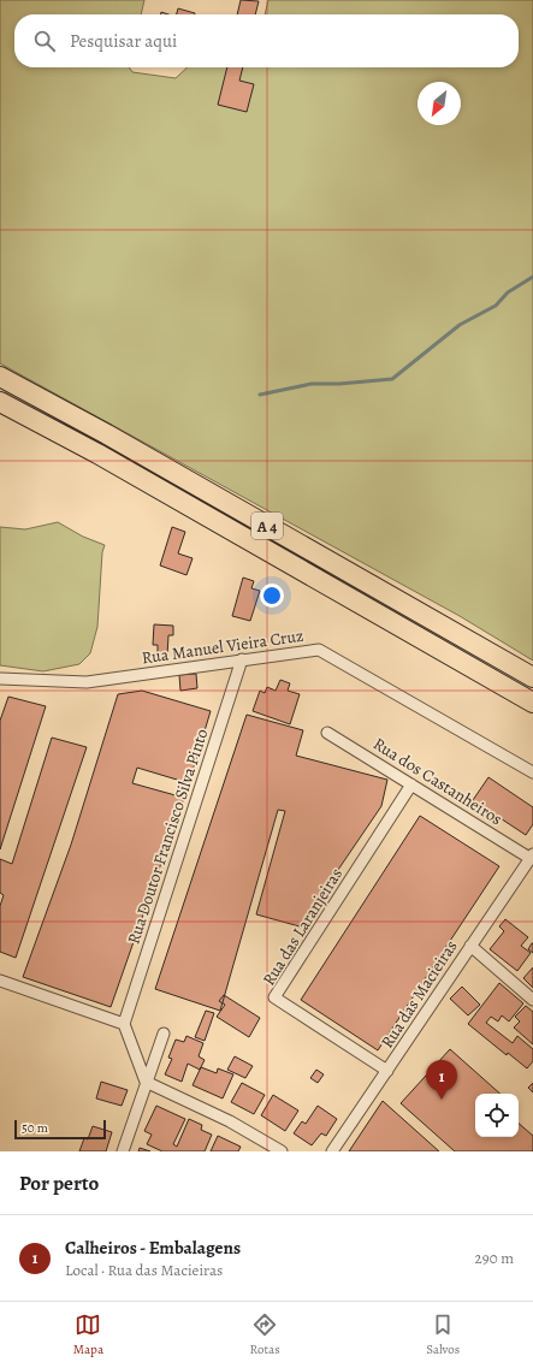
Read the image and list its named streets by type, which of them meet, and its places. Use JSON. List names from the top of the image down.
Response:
{
  "streets": {
    "highway": ["A 4"],
    "street": [
      "Rua Manuel Vieira Cruz",
      "Rua dos Castanheiros",
      "Rua Doutor Francisco Silva Pinto",
      "Rua das Laranjeiras",
      "Rua das Macieiras"
    ]
  },
  "crossings": [
    ["Rua Manuel Vieira Cruz", "Rua Doutor Francisco Silva Pinto"],
    ["Rua dos Castanheiros", "Rua das Laranjeiras"],
    ["Rua dos Castanheiros", "Rua das Macieiras"],
    ["Rua das Laranjeiras", "Rua das Macieiras"]
  ],
  "scale_bar": "50 m",
  "north": "bottom left",
  "page": {
    "search": "Pesquisar aqui",
    "pins": "1",
    "scale": "50 m",
    "heading": "Por perto",
    "list": [
      {
        "mark": "1",
        "name": "Calheiros - Embalagens",
        "note": "Local · Rua das Macieiras",
        "value": "290 m"
      }
    ],
    "nav": ["Mapa", "Rotas", "Salvos"]
  }
}
